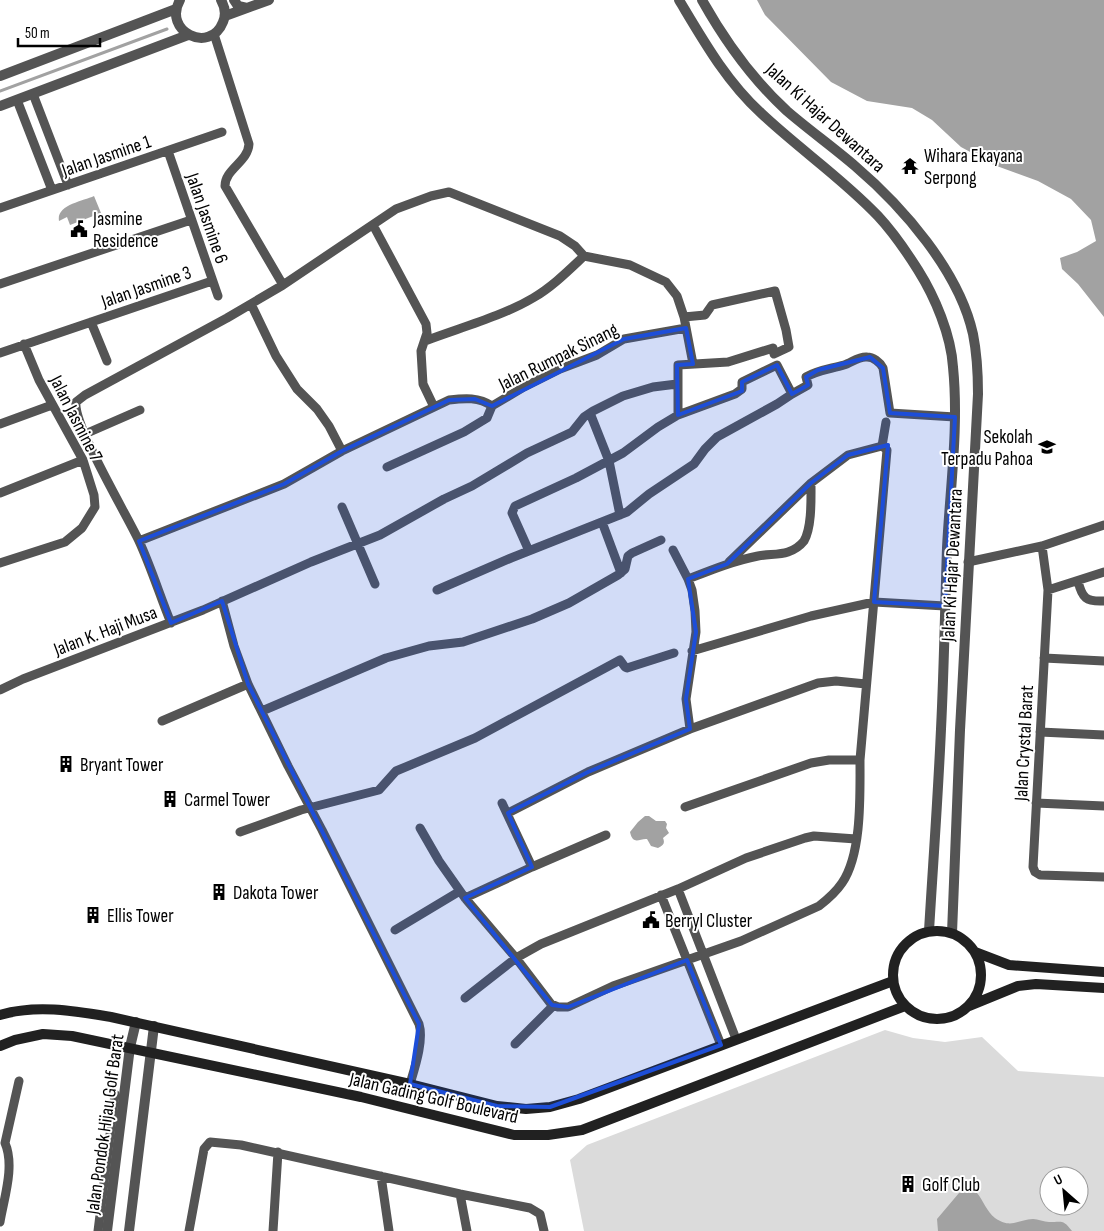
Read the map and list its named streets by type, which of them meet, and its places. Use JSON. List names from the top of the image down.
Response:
{
  "streets": {
    "main road": ["Jalan Gading Golf Boulevard"],
    "street": [
      "Jalan Ki Hajar Dewantara",
      "Jalan Jasmine 1",
      "Jalan Jasmine 6",
      "Jalan Jasmine 3",
      "Jalan Rumpak Sinang",
      "Jalan Jasmine 7",
      "Jalan K. Haji Musa",
      "Jalan Crystal Barat",
      "Jalan Pondok Hijau Golf Barat"
    ]
  },
  "crossings": [
    ["Jalan Ki Hajar Dewantara", "Jalan Gading Golf Boulevard"],
    ["Jalan Jasmine 1", "Jalan Jasmine 6"],
    ["Jalan Jasmine 6", "Jalan Jasmine 3"],
    ["Jalan Jasmine 3", "Jalan Jasmine 7"],
    ["Jalan Gading Golf Boulevard", "Jalan Pondok Hijau Golf Barat"]
  ],
  "places": {
    "temple": ["Wihara Ekayana Serpong"],
    "public building": ["Jasmine Residence", "Berryl Cluster"],
    "school or university": ["Sekolah Terpadu Pahoa"],
    "building": [
      "Bryant Tower",
      "Carmel Tower",
      "Dakota Tower",
      "Ellis Tower",
      "Golf Club"
    ]
  },
  "scale_bar": "50 m",
  "north": "top left"
}
